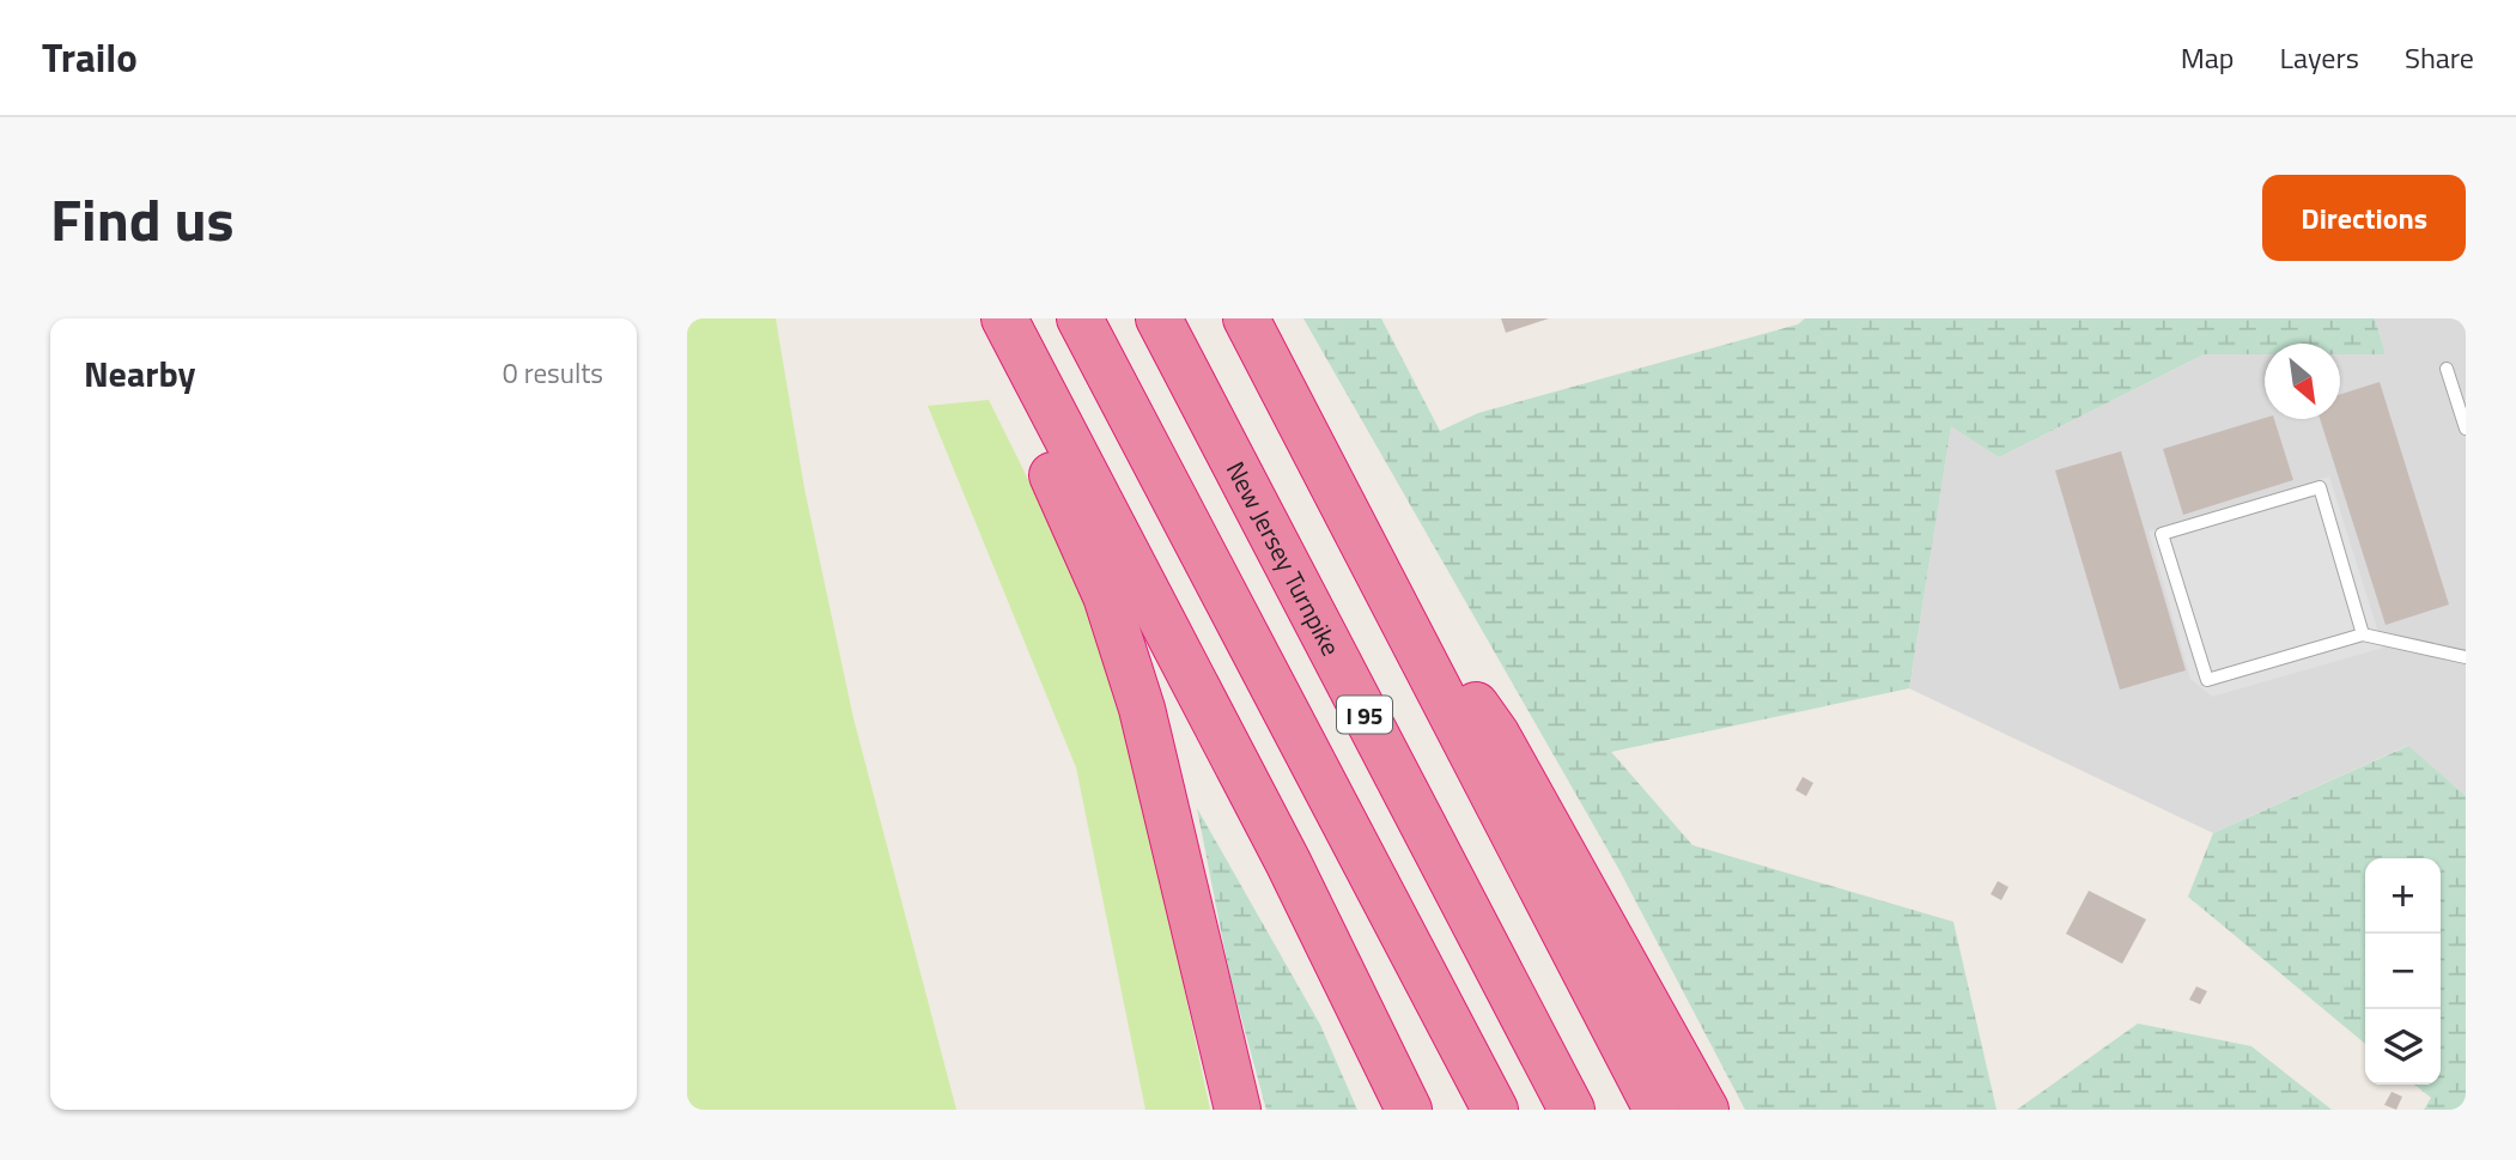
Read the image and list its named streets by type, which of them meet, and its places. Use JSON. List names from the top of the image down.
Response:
{
  "streets": {
    "highway": ["New Jersey Turnpike", "I 95"]
  },
  "north": "bottom right",
  "page": {
    "header": "Trailo",
    "nav": ["Map", "Layers", "Share"],
    "title": "Find us",
    "buttons": "Directions",
    "heading": ["Nearby", "0 results"],
    "map_buttons": ["+", "−"]
  }
}
